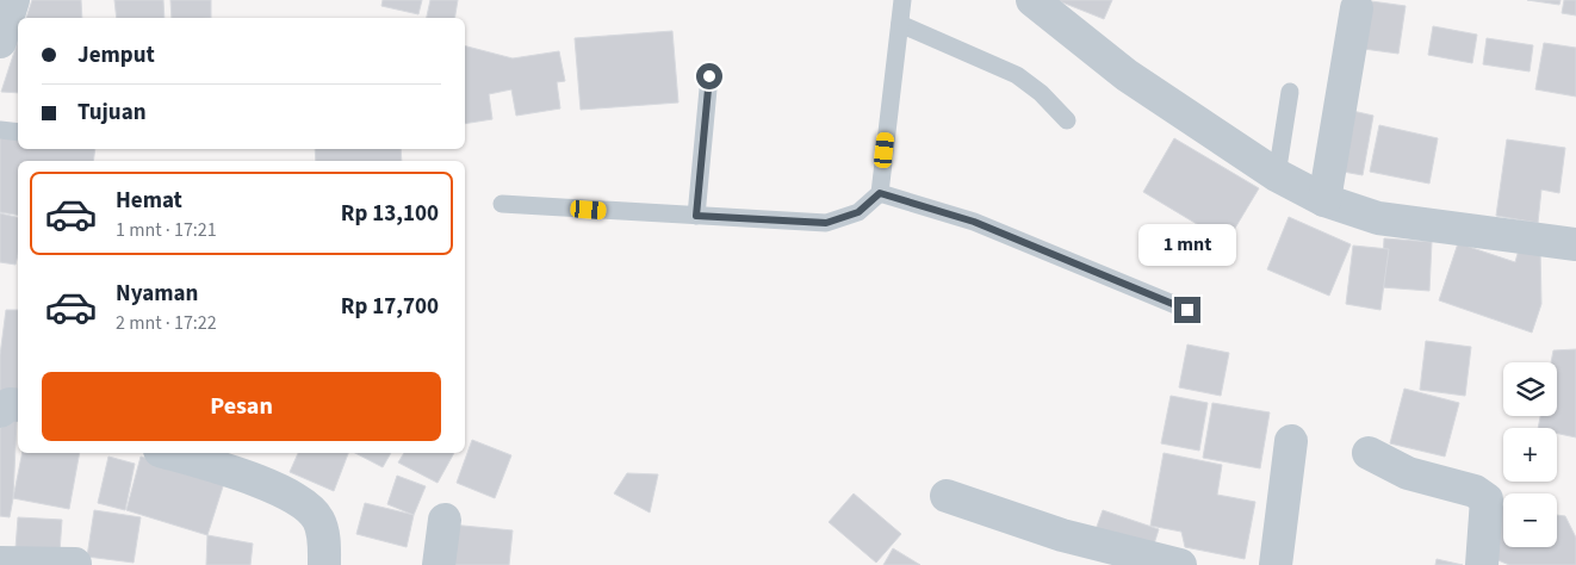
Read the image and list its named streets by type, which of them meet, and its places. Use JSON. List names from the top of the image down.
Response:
{
  "page": {
    "banner": ["Jemput", "Tujuan"],
    "list": [
      {
        "name": "Hemat",
        "note": "1 mnt · 17:21",
        "value": "Rp 13,100"
      },
      {
        "name": "Nyaman",
        "note": "2 mnt · 17:22",
        "value": "Rp 17,700"
      }
    ],
    "bubble": "1 mnt",
    "buttons": "Pesan",
    "map_buttons": ["+", "−"]
  }
}
